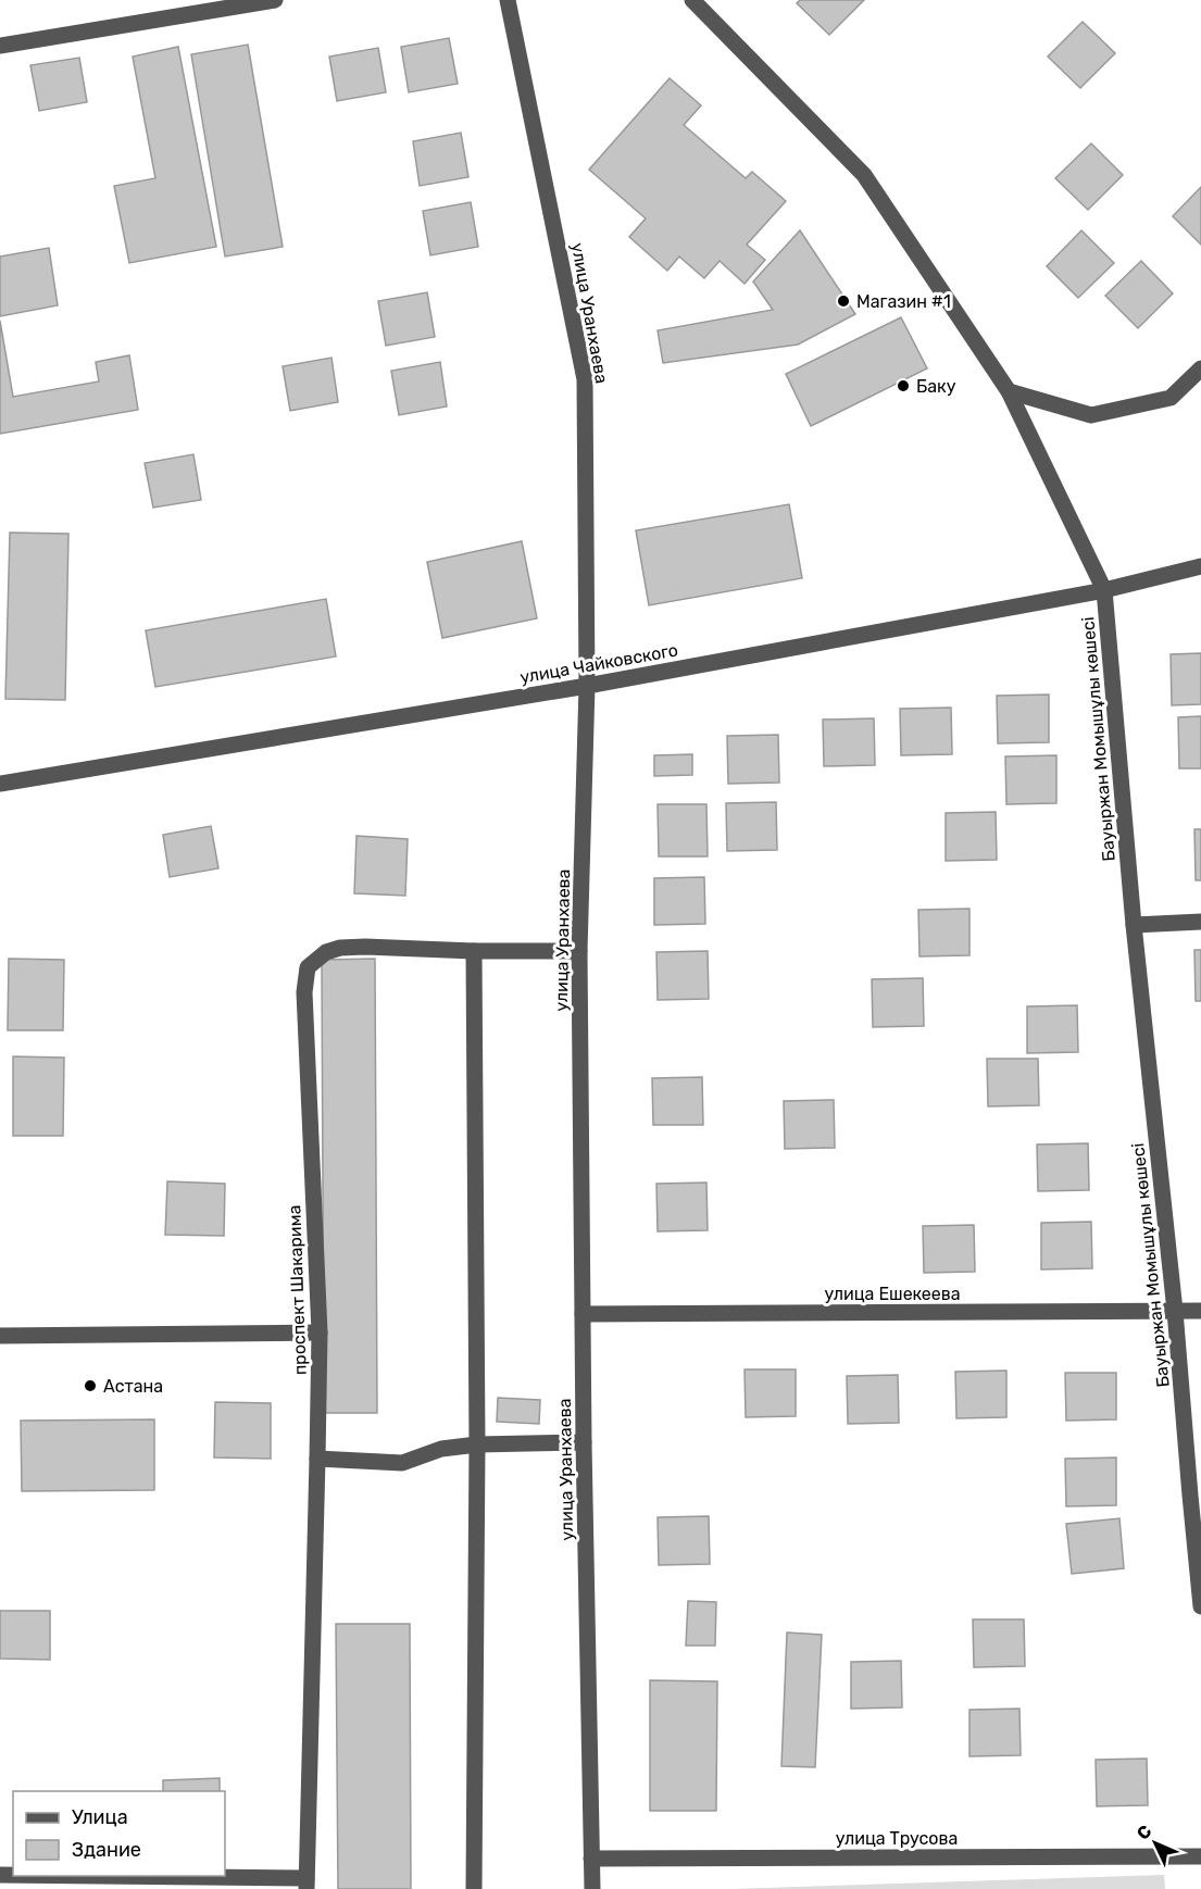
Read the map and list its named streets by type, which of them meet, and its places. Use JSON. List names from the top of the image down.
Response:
{
  "streets": {
    "street": [
      "улица Уранхаева",
      "улица Чайковского",
      "Бауыржан Момышұлы көшесі",
      "проспект Шакарима",
      "улица Ешекеева",
      "улица Трусова"
    ]
  },
  "crossings": [
    ["улица Уранхаева", "улица Чайковского"],
    ["улица Уранхаева", "проспект Шакарима"],
    ["улица Уранхаева", "улица Ешекеева"],
    ["улица Уранхаева", "улица Трусова"],
    ["улица Чайковского", "Бауыржан Момышұлы көшесі"],
    ["Бауыржан Момышұлы көшесі", "улица Ешекеева"]
  ],
  "places": ["Магазин #1", "Баку", "Астана"],
  "legend": ["Улица", "Здание"],
  "north": "top left"
}
